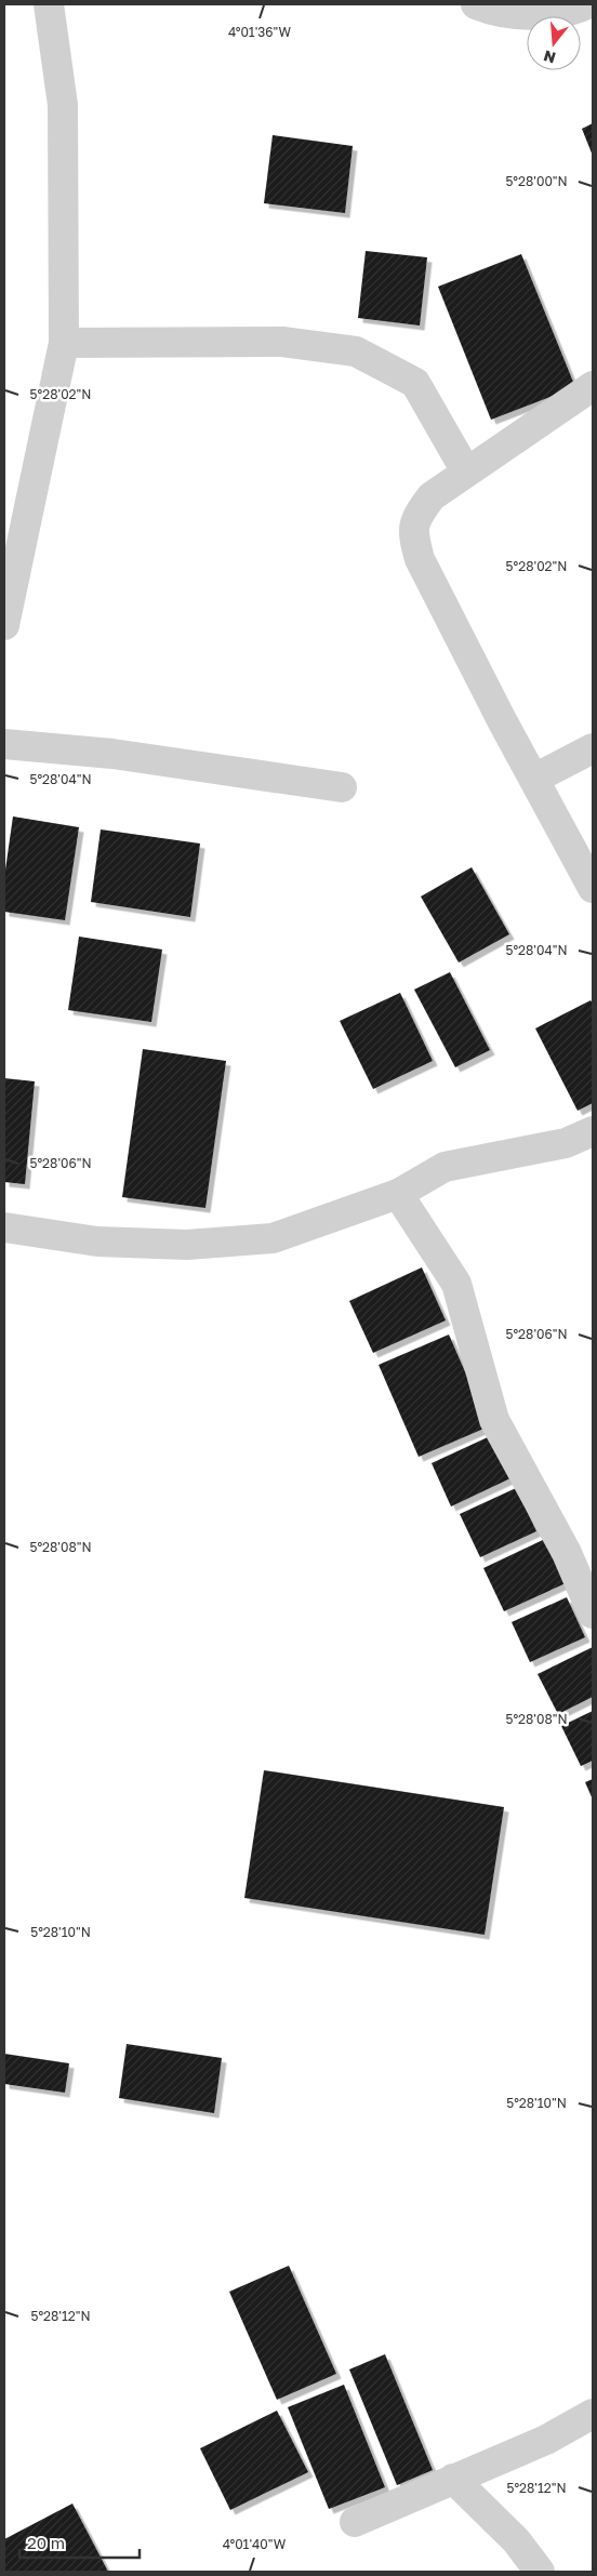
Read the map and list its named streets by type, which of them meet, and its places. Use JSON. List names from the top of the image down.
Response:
{
  "scale_bar": "20 m",
  "north": "bottom",
  "coordinates": [
    "4°01'36\"W",
    "5°28'00\"N",
    "5°28'02\"N",
    "5°28'04\"N",
    "5°28'06\"N",
    "5°28'08\"N",
    "5°28'10\"N",
    "5°28'12\"N",
    "4°01'40\"W"
  ]
}
